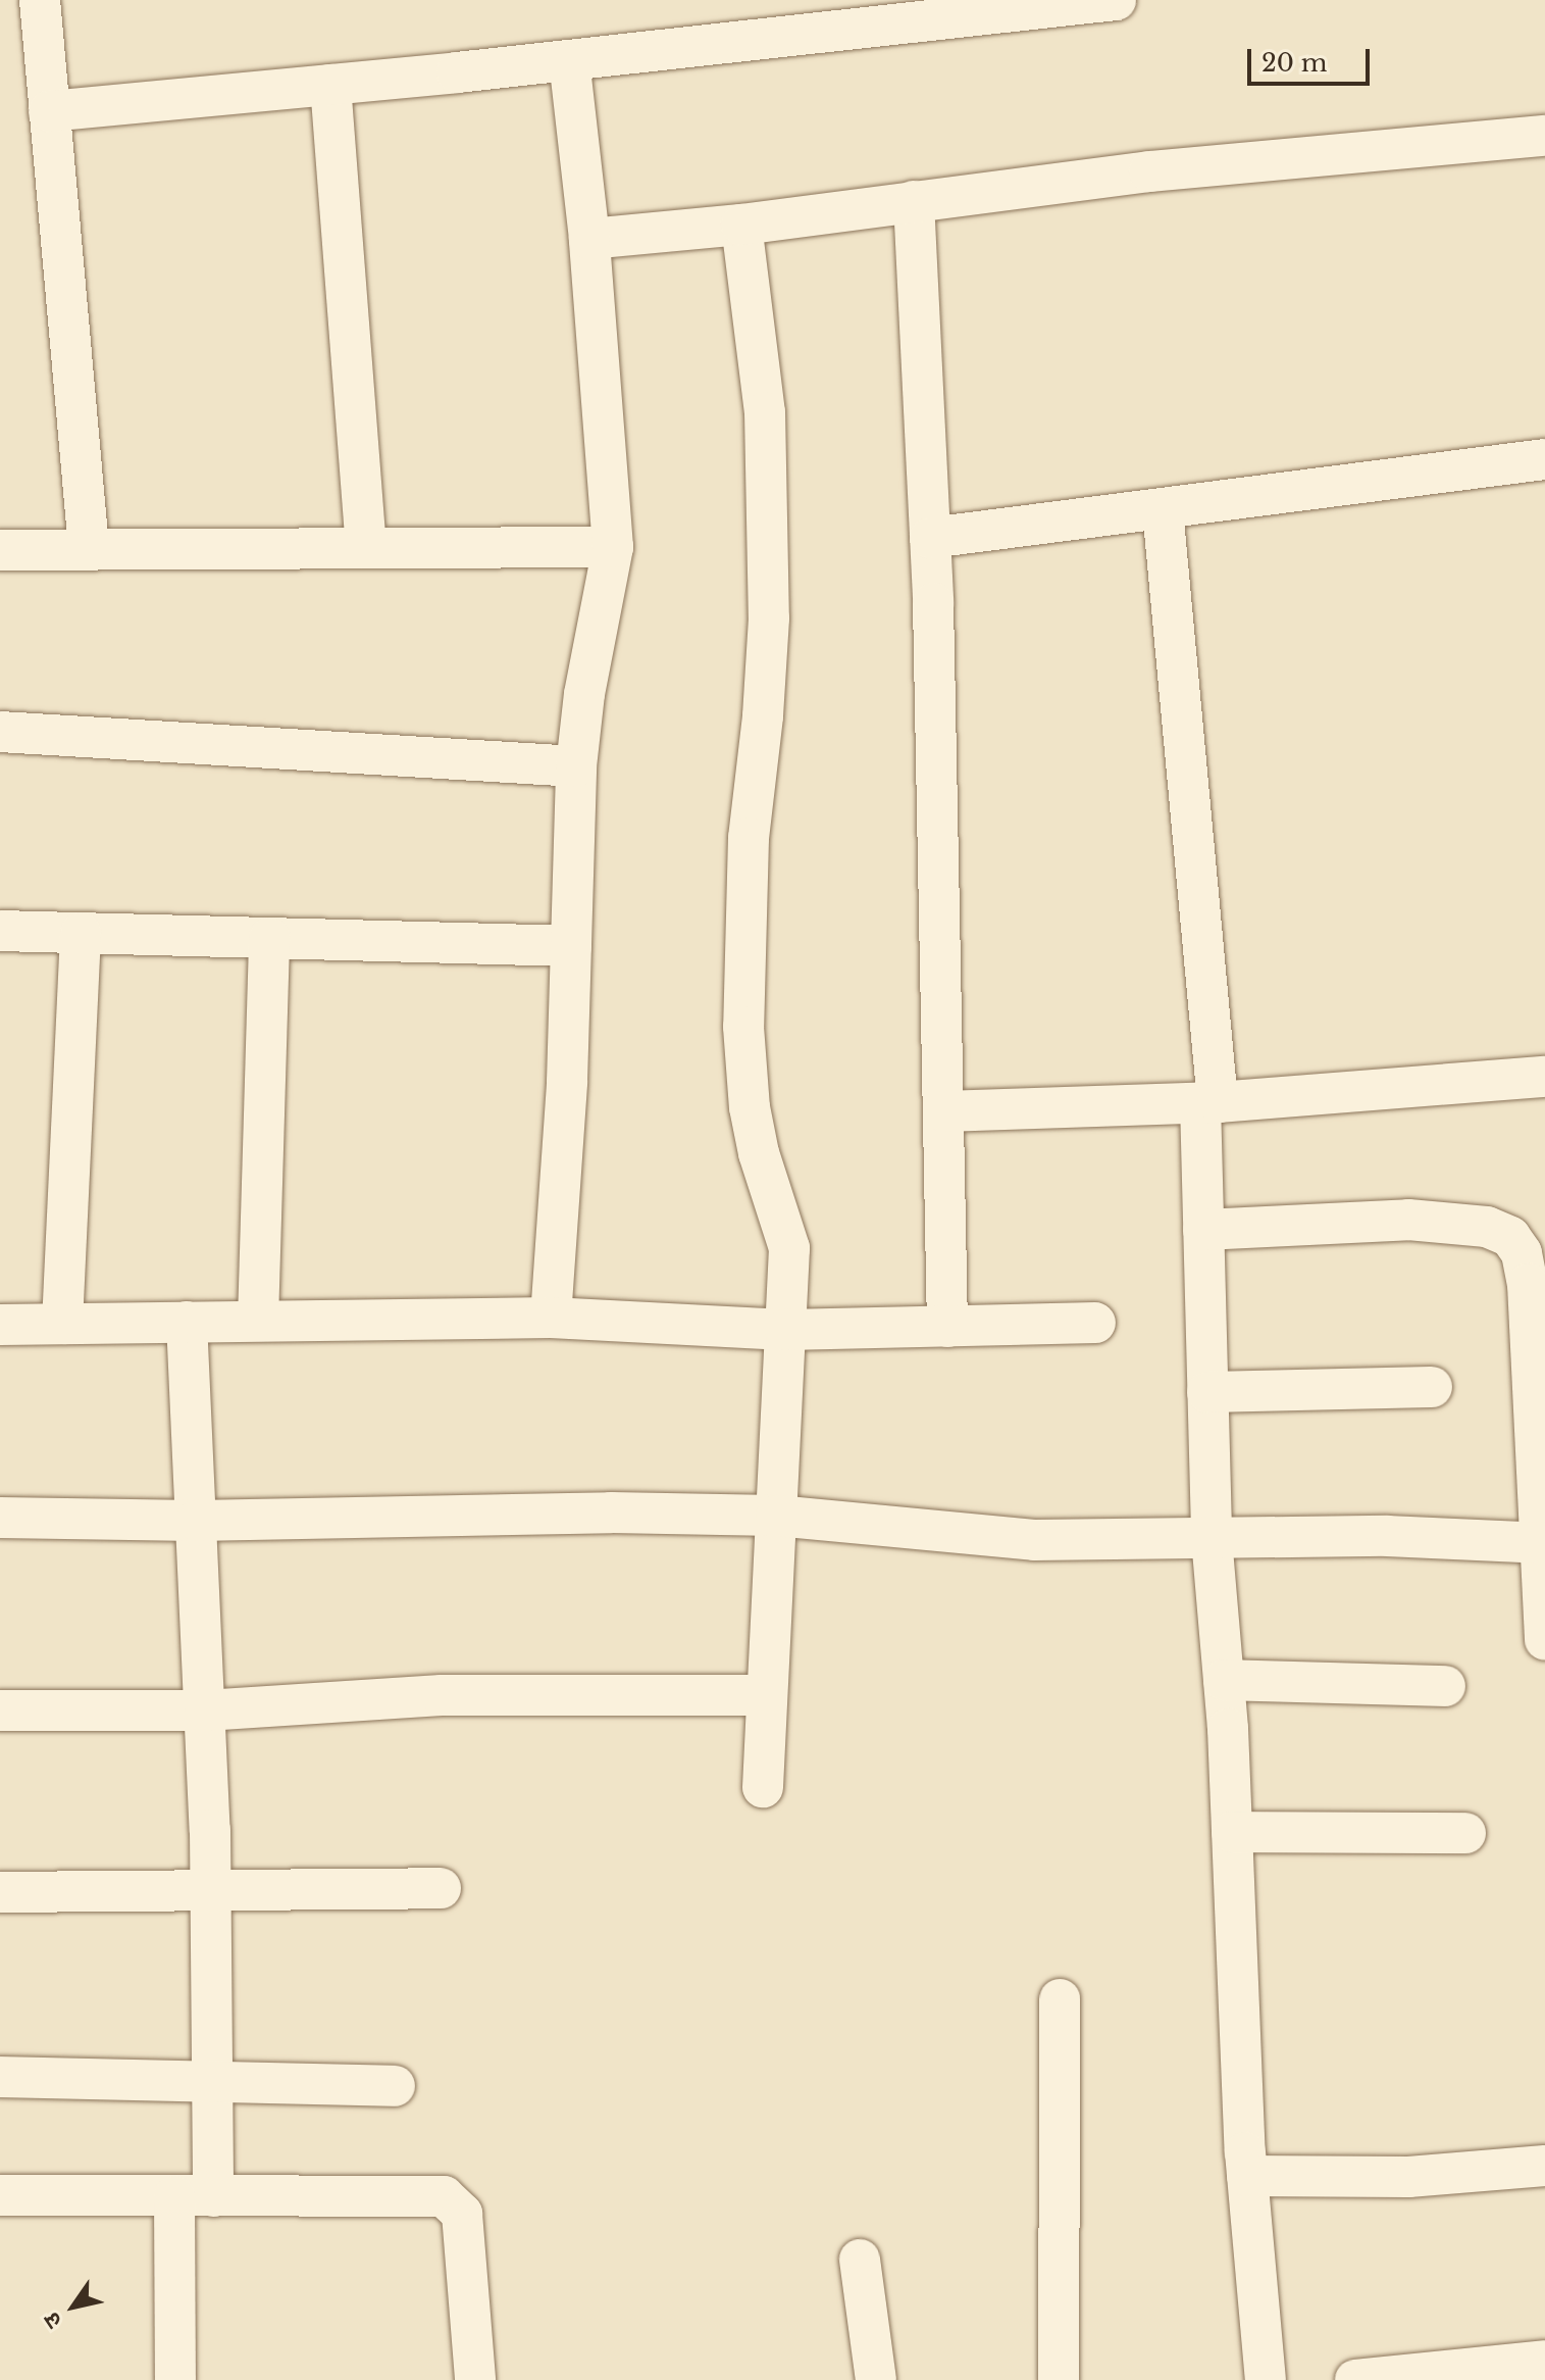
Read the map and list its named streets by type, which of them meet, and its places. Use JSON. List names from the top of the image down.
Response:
{
  "scale_bar": "20 m",
  "north": "bottom left"
}
